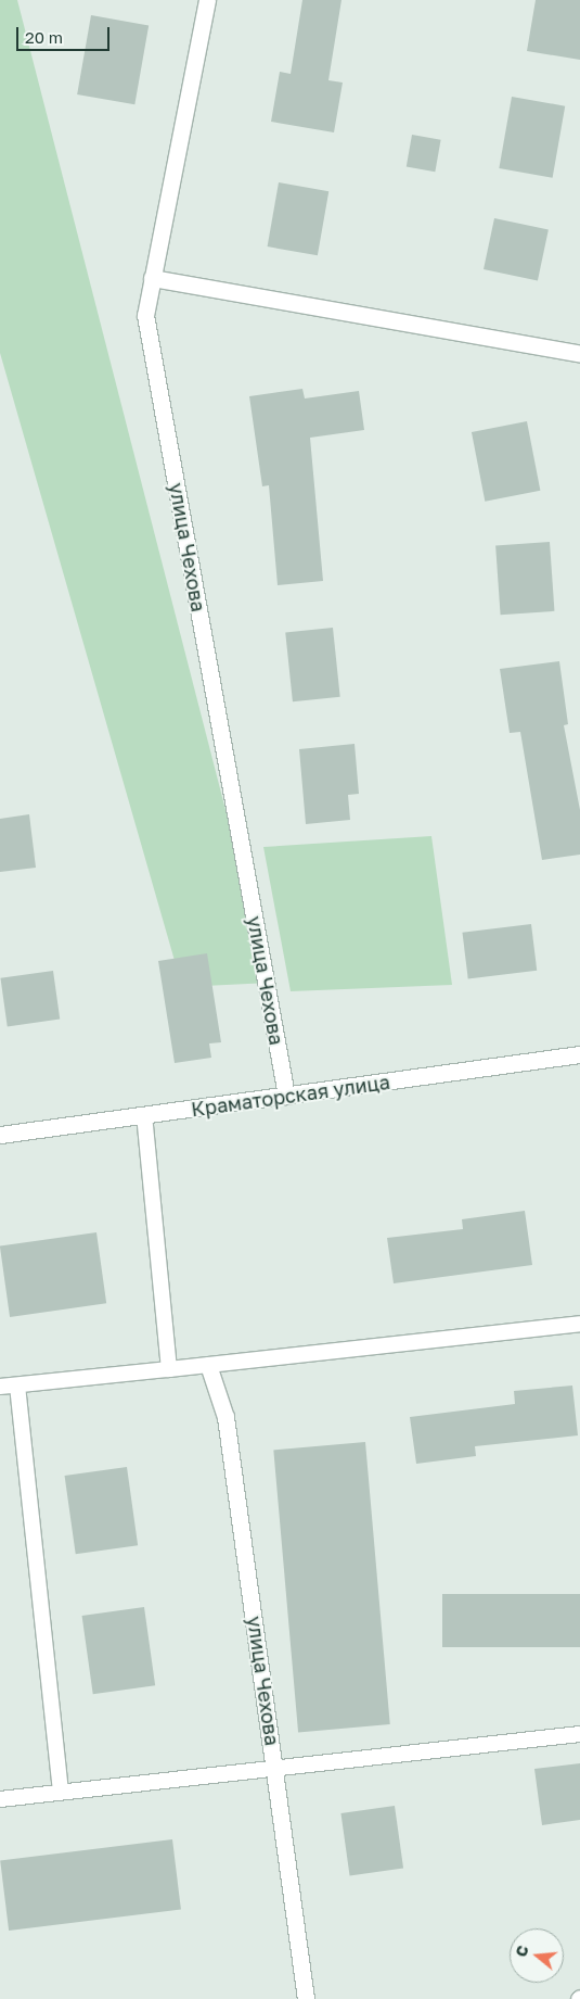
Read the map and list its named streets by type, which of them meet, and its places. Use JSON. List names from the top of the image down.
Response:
{
  "streets": {
    "street": ["улица Чехова", "Краматорская улица"]
  },
  "crossings": [
    ["улица Чехова", "Краматорская улица"]
  ],
  "scale_bar": "20 m",
  "north": "left"
}
